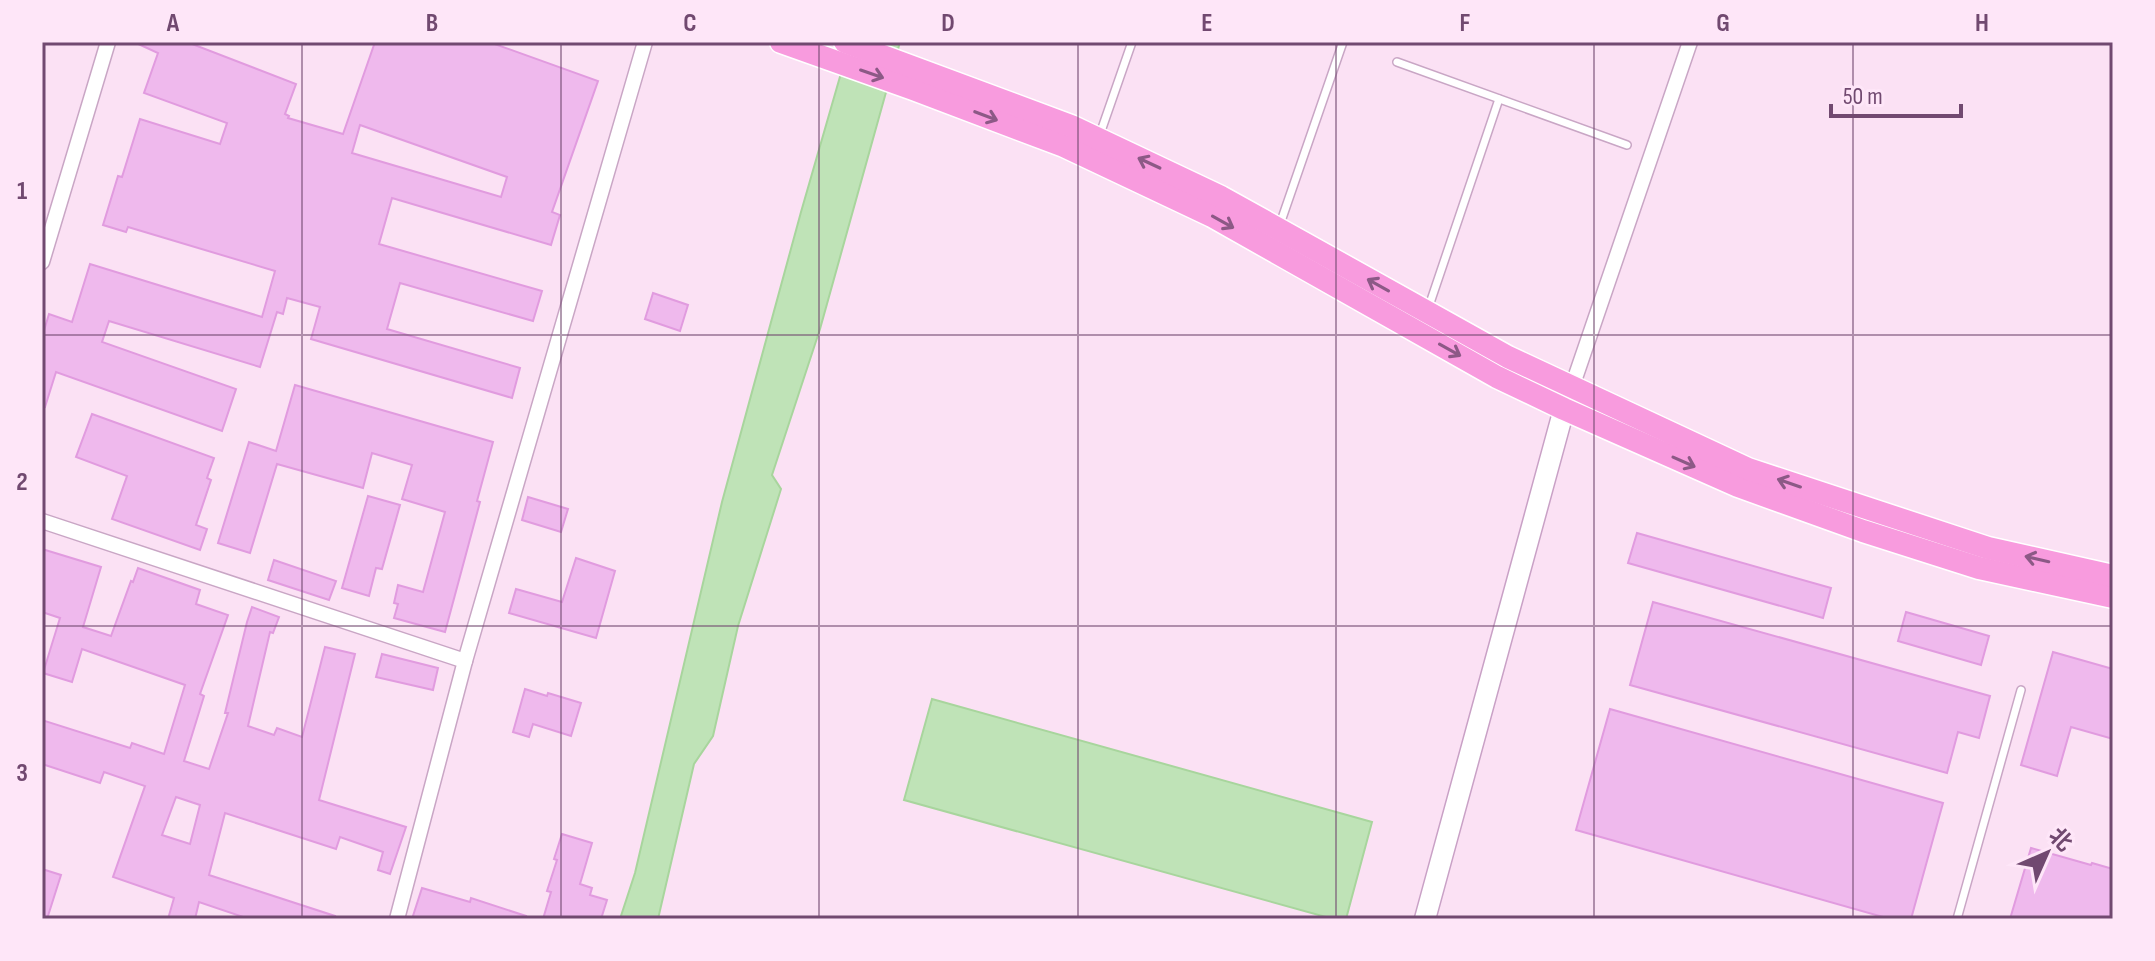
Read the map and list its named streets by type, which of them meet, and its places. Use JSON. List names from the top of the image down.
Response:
{
  "scale_bar": "50 m",
  "north": "top right",
  "grid": {
    "columns": [
      "A",
      "B",
      "C",
      "D",
      "E",
      "F",
      "G",
      "H"
    ],
    "rows": ["1", "2", "3"]
  }
}
